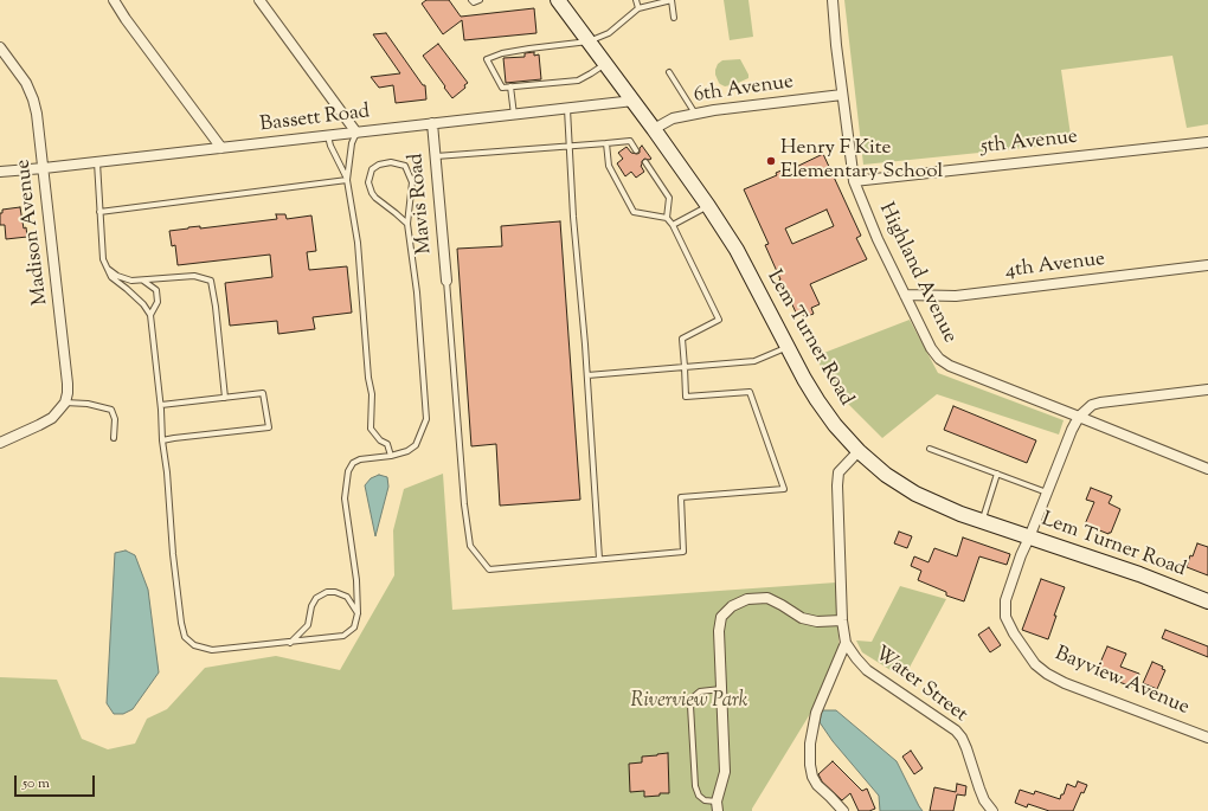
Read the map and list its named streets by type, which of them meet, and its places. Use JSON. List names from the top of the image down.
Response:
{
  "streets": {
    "main road": ["Lem Turner Road"],
    "street": [
      "6th Avenue",
      "Bassett Road",
      "5th Avenue",
      "Mavis Road",
      "Madison Avenue",
      "4th Avenue",
      "Highland Avenue",
      "Bayview Avenue",
      "Water Street"
    ]
  },
  "crossings": [
    ["6th Avenue", "Highland Avenue"],
    ["6th Avenue", "Lem Turner Road"],
    ["Bassett Road", "Mavis Road"],
    ["Bassett Road", "Madison Avenue"],
    ["Bassett Road", "Lem Turner Road"],
    ["5th Avenue", "Highland Avenue"],
    ["4th Avenue", "Highland Avenue"],
    ["Highland Avenue", "Bayview Avenue"],
    ["Lem Turner Road", "Bayview Avenue"],
    ["Lem Turner Road", "Water Street"]
  ],
  "parks": ["Riverview Park"],
  "places": ["Henry F Kite Elementary School"],
  "scale_bar": "50 m"
}
